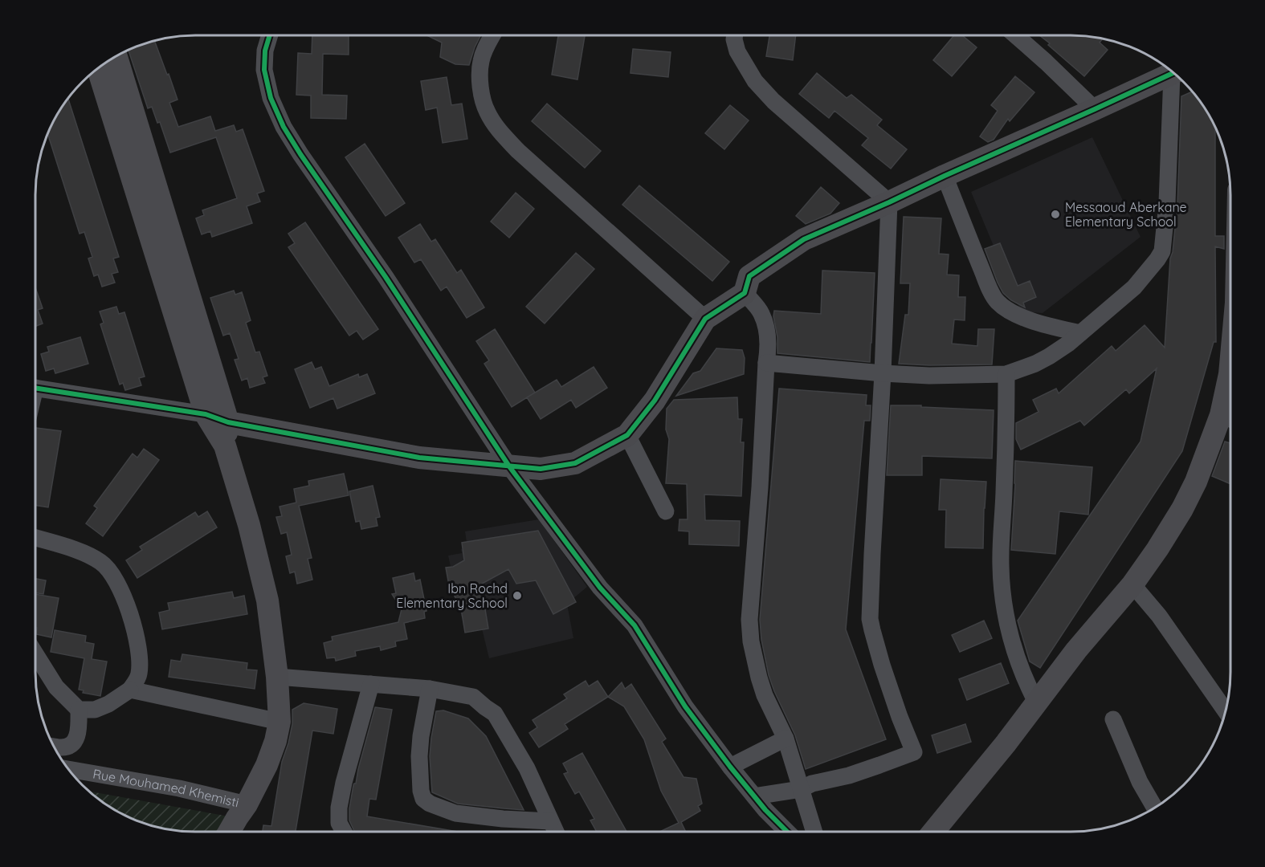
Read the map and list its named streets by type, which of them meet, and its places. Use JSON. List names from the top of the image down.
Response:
{
  "streets": {
    "street": ["Rue Mouhamed Khemisti"]
  },
  "places": ["Messaoud Aberkane Elementary School", "Ibn Rochd Elementary School"]
}
